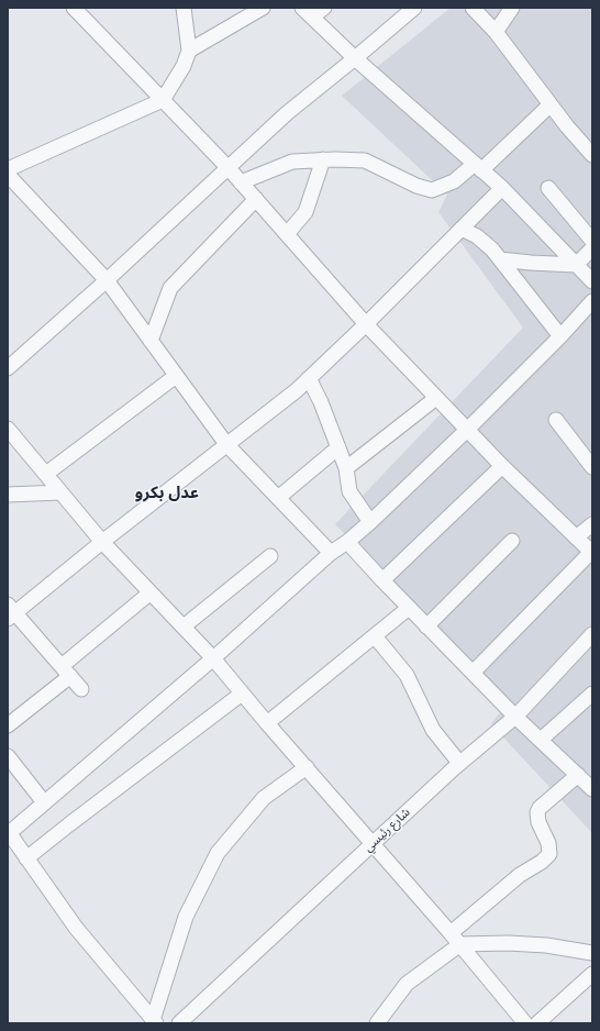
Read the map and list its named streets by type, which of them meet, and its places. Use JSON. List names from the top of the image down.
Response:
{
  "streets": {
    "street": ["شارع رئيسي"]
  },
  "districts": ["عدل بكرو"]
}
